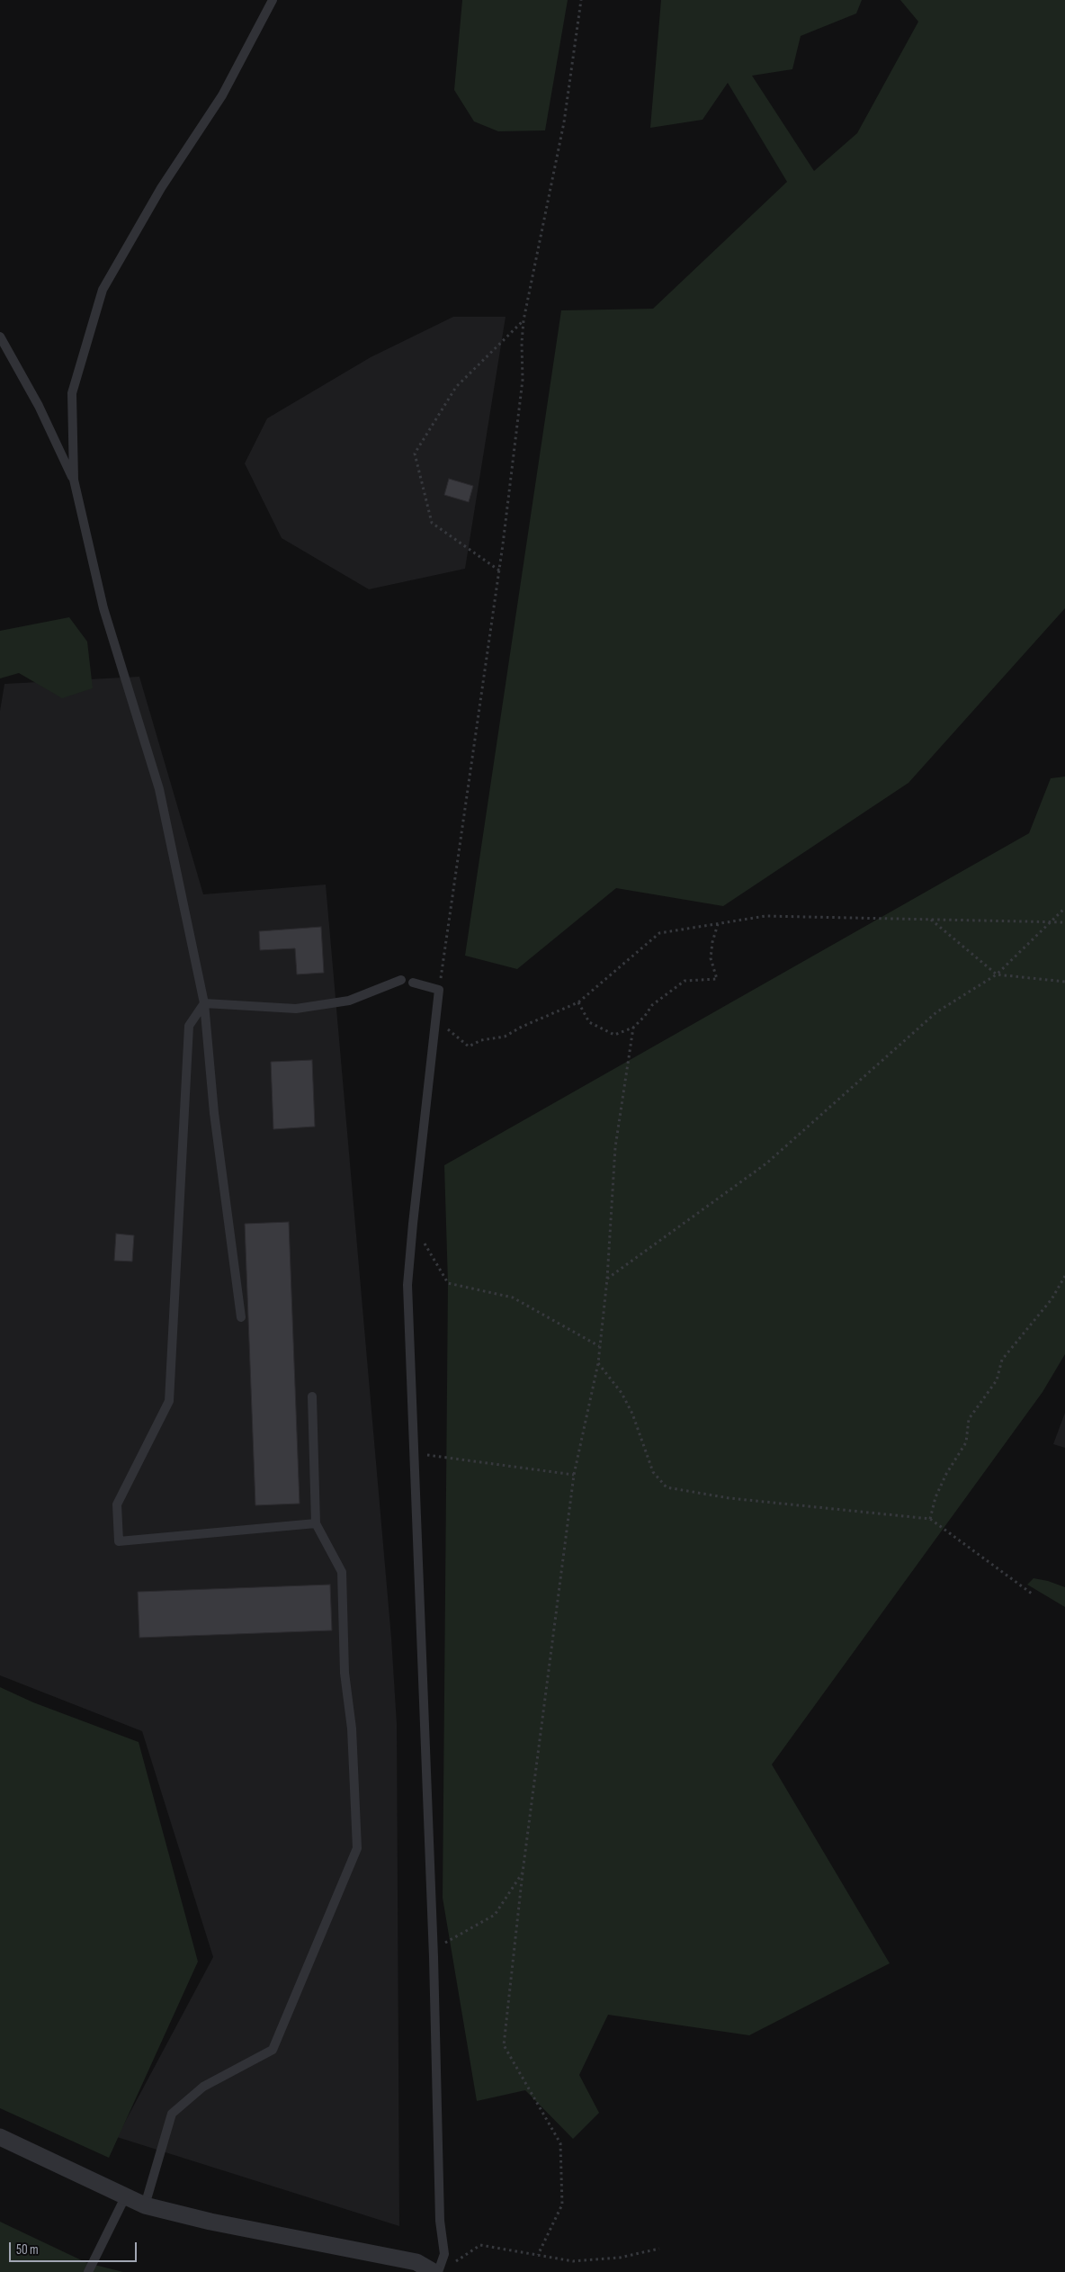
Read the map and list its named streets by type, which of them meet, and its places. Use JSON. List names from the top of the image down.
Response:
{
  "scale_bar": "50 m"
}
